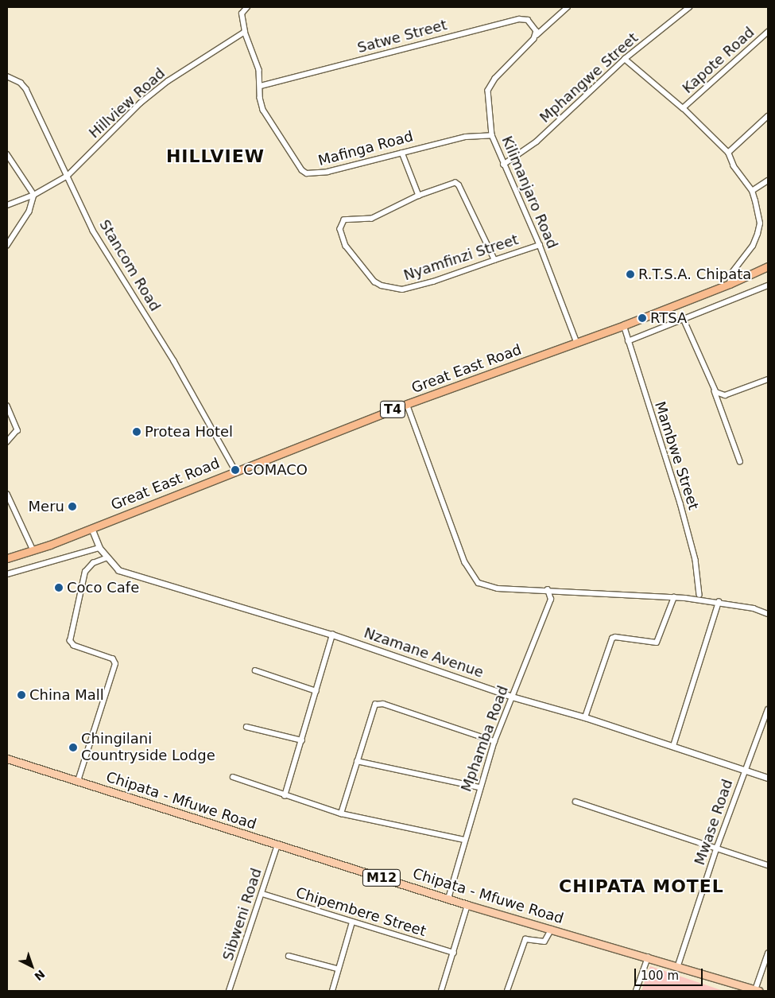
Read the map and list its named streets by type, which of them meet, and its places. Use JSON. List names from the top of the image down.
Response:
{
  "streets": {
    "highway": ["Great East Road", "T4"],
    "main road": ["Chipata - Mfuwe Road", "M12"],
    "street": [
      "Satwe Street",
      "Kapote Road",
      "Mphangwe Street",
      "Hillview Road",
      "Mafinga Road",
      "Kilimanjaro Road",
      "Nyamfinzi Street",
      "Stancom Road",
      "Mambwe Street",
      "Nzamane Avenue",
      "Mphamba Road",
      "Mwase Road",
      "Chipembere Street",
      "Sibweni Road"
    ]
  },
  "crossings": [
    ["Satwe Street", "Mafinga Road"],
    ["Satwe Street", "Kilimanjaro Road"],
    ["Kapote Road", "Great East Road"],
    ["Mphangwe Street", "Kilimanjaro Road"],
    ["Hillview Road", "Mafinga Road"],
    ["Hillview Road", "Stancom Road"],
    ["Mafinga Road", "Kilimanjaro Road"],
    ["Kilimanjaro Road", "Nyamfinzi Street"],
    ["Kilimanjaro Road", "Great East Road"],
    ["Stancom Road", "Great East Road"],
    ["Great East Road", "Mambwe Street"],
    ["Great East Road", "Nzamane Avenue"],
    ["Nzamane Avenue", "Mphamba Road"],
    ["Nzamane Avenue", "Mwase Road"],
    ["Mphamba Road", "Chipata - Mfuwe Road"],
    ["Chipata - Mfuwe Road", "Mwase Road"],
    ["Chipata - Mfuwe Road", "Sibweni Road"],
    ["Chipembere Street", "Sibweni Road"]
  ],
  "districts": ["HILLVIEW", "CHIPATA MOTEL"],
  "places": [
    "R.T.S.A. Chipata",
    "RTSA",
    "Protea Hotel",
    "COMACO",
    "Meru",
    "Coco Cafe",
    "China Mall",
    "Chingilani Countryside Lodge"
  ],
  "scale_bar": "100 m",
  "north": "bottom right"
}
